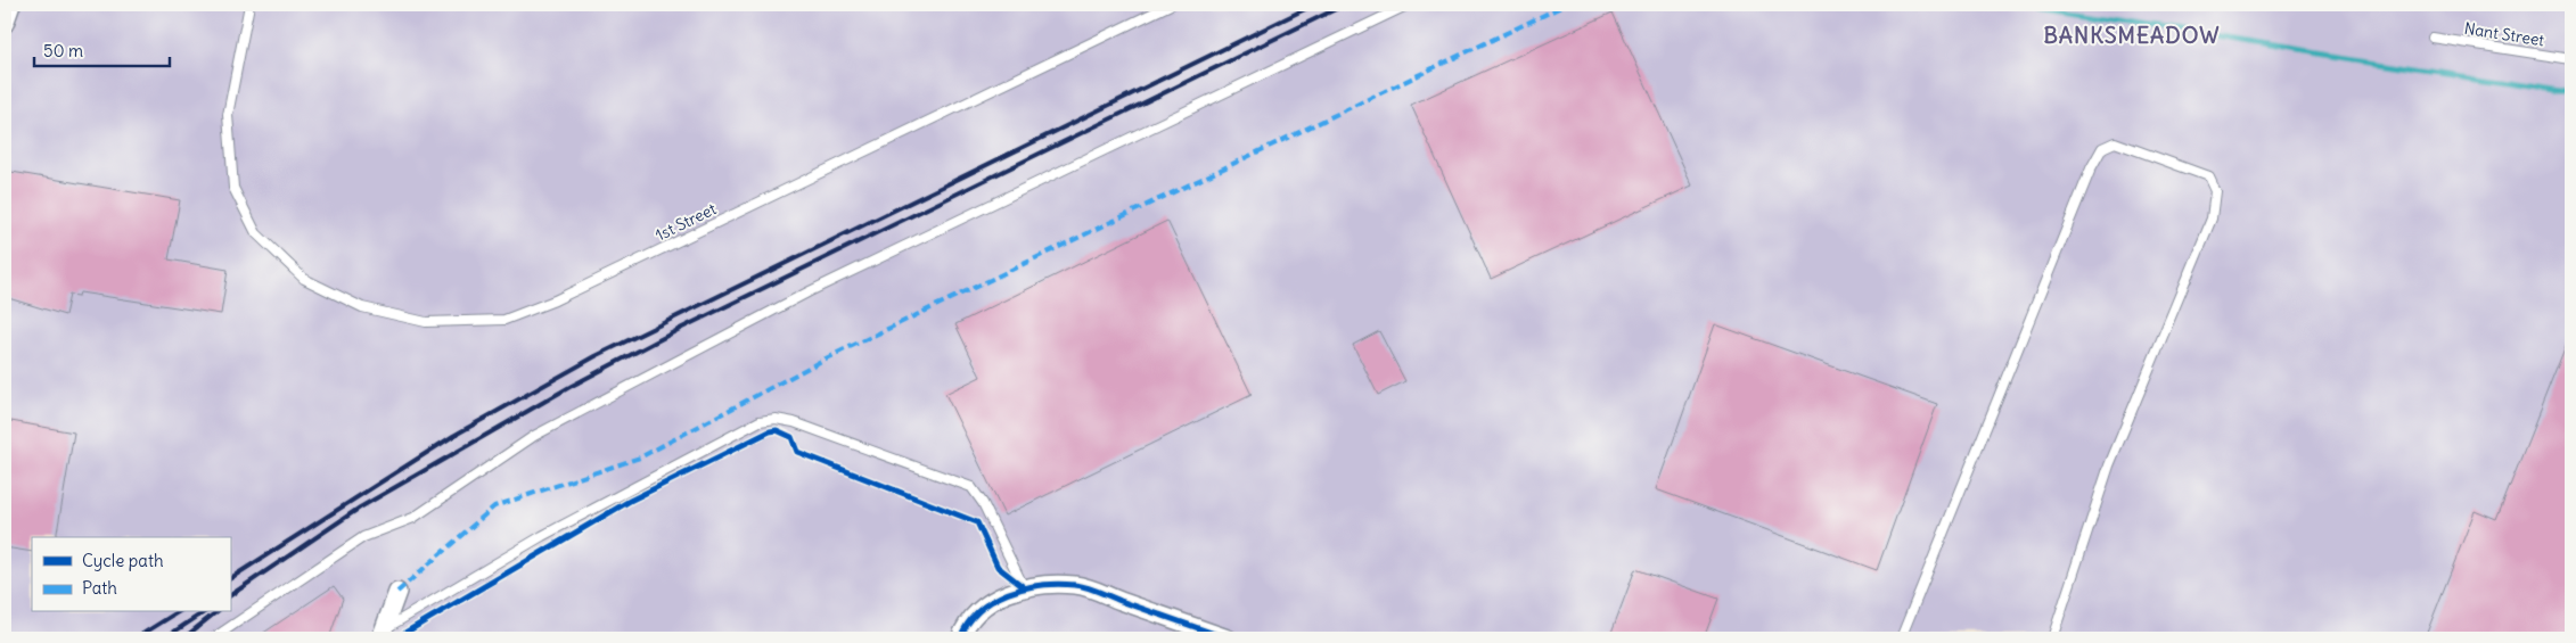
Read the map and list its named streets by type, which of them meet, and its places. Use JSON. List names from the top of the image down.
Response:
{
  "streets": {
    "lane": ["Nant Street", "1st Street"]
  },
  "districts": ["BANKSMEADOW"],
  "legend": ["Cycle path", "Path"],
  "scale_bar": "50 m"
}
